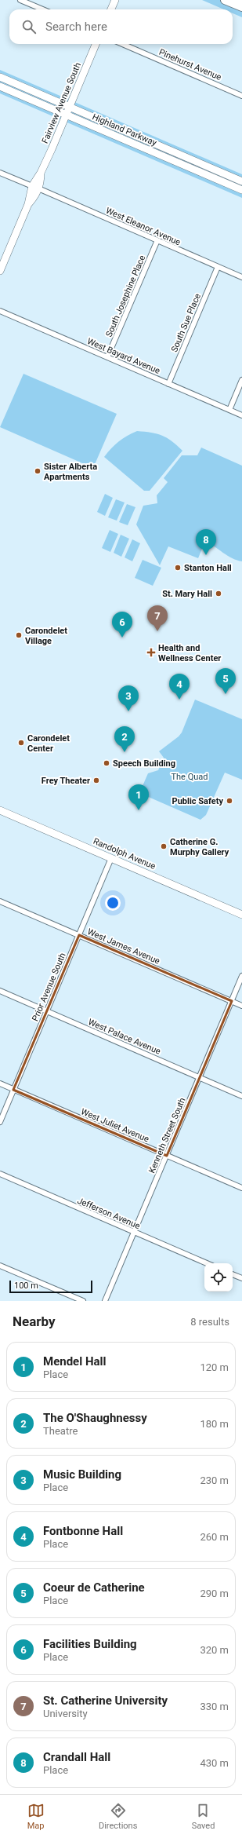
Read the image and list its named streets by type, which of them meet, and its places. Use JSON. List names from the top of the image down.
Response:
{
  "streets": {
    "street": [
      "Pinehurst Avenue",
      "Fairview Avenue South",
      "Highland Parkway",
      "West Eleanor Avenue",
      "South Josephine Place",
      "South Sue Place",
      "West Bayard Avenue",
      "Randolph Avenue",
      "West James Avenue",
      "Prior Avenue South",
      "West Palace Avenue",
      "West Juliet Avenue",
      "Kenneth Street South",
      "Jefferson Avenue"
    ]
  },
  "crossings": [
    ["Fairview Avenue South", "Highland Parkway"],
    ["Fairview Avenue South", "West Eleanor Avenue"],
    ["West Eleanor Avenue", "South Josephine Place"],
    ["West Eleanor Avenue", "South Sue Place"],
    ["South Josephine Place", "West Bayard Avenue"],
    ["South Sue Place", "West Bayard Avenue"],
    ["Randolph Avenue", "Prior Avenue South"],
    ["West James Avenue", "Prior Avenue South"],
    ["West James Avenue", "Kenneth Street South"],
    ["Prior Avenue South", "West Palace Avenue"],
    ["Prior Avenue South", "West Juliet Avenue"],
    ["West Palace Avenue", "Kenneth Street South"],
    ["West Juliet Avenue", "Kenneth Street South"],
    ["Kenneth Street South", "Jefferson Avenue"]
  ],
  "parks": ["The Quad"],
  "places": {
    "other": [
      "Sister Alberta Apartments",
      "Stanton Hall",
      "St. Mary Hall",
      "Carondelet Village",
      "Carondelet Center",
      "Speech Building",
      "Frey Theater",
      "Public Safety",
      "Catherine G. Murphy Gallery"
    ],
    "health": ["Health and Wellness Center"]
  },
  "scale_bar": "100 m",
  "page": {
    "search": "Search here",
    "pins": [
      "8",
      "7",
      "6",
      "5",
      "4",
      "3",
      "2",
      "1"
    ],
    "scale": "100 m",
    "heading": ["Nearby", "8 results"],
    "list": [
      {
        "mark": "1",
        "name": "Mendel Hall",
        "note": "Place",
        "value": "120 m"
      },
      {
        "mark": "2",
        "name": "The O'Shaughnessy",
        "note": "Theatre",
        "value": "180 m"
      },
      {
        "mark": "3",
        "name": "Music Building",
        "note": "Place",
        "value": "230 m"
      },
      {
        "mark": "4",
        "name": "Fontbonne Hall",
        "note": "Place",
        "value": "260 m"
      },
      {
        "mark": "5",
        "name": "Coeur de Catherine",
        "note": "Place",
        "value": "290 m"
      },
      {
        "mark": "6",
        "name": "Facilities Building",
        "note": "Place",
        "value": "320 m"
      },
      {
        "mark": "7",
        "name": "St. Catherine University",
        "note": "University",
        "value": "330 m"
      },
      {
        "mark": "8",
        "name": "Crandall Hall",
        "note": "Place",
        "value": "430 m"
      }
    ],
    "nav": ["Map", "Directions", "Saved"]
  }
}
